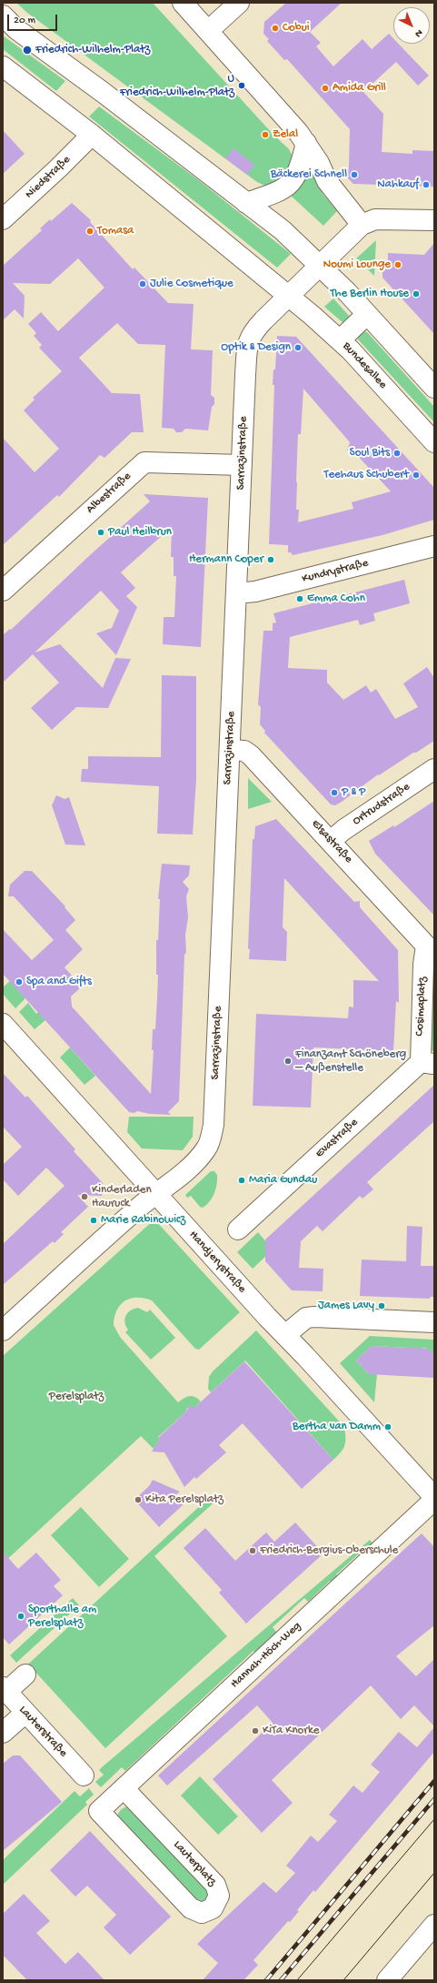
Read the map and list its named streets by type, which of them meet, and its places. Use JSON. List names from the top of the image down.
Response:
{
  "streets": {
    "main road": [
      "Niedstraße",
      "Bundesallee",
      "Sarrazinstraße",
      "Albestraße",
      "Kundrystraße",
      "Ortrudstraße",
      "Elsastraße",
      "Cosimaplatz",
      "Evastraße",
      "Handjerystraße",
      "Hannah-Höch-Weg",
      "Lauterstraße",
      "Lauterplatz"
    ]
  },
  "crossings": [
    ["Bundesallee", "Sarrazinstraße"],
    ["Sarrazinstraße", "Albestraße"],
    ["Sarrazinstraße", "Kundrystraße"],
    ["Sarrazinstraße", "Elsastraße"],
    ["Sarrazinstraße", "Handjerystraße"],
    ["Ortrudstraße", "Elsastraße"],
    ["Elsastraße", "Cosimaplatz"],
    ["Cosimaplatz", "Evastraße"],
    ["Handjerystraße", "Hannah-Höch-Weg"],
    ["Hannah-Höch-Weg", "Lauterplatz"]
  ],
  "parks": ["Perelsplatz"],
  "places": [
    "Cobui",
    "Friedrich-Wilhelm-Platz",
    "U Friedrich-Wilhelm-Platz",
    "Amida Grill",
    "Zelal",
    "Bäckerei Schnell",
    "Nahkauf",
    "Tomasa",
    "Noumi Lounge",
    "Julie Cosmetique",
    "The Berlin House",
    "Optik & Design",
    "Soul Bits",
    "Teehaus Schubert",
    "Paul Heilbrun",
    "Hermann Coper",
    "Emma Cohn",
    "P & P",
    "Spa and Gifts",
    "Finanzamt Schöneberg – Außenstelle",
    "Maria Gundau",
    "Kinderladen Hauruck",
    "Marie Rabinowicz",
    "James Lavy",
    "Bertha van Damm",
    "Kita Perelsplatz",
    "Friedrich-Bergius-Oberschule",
    "Sporthalle am Perelsplatz",
    "KiTa Knorke"
  ],
  "scale_bar": "20 m",
  "north": "bottom right"
}
